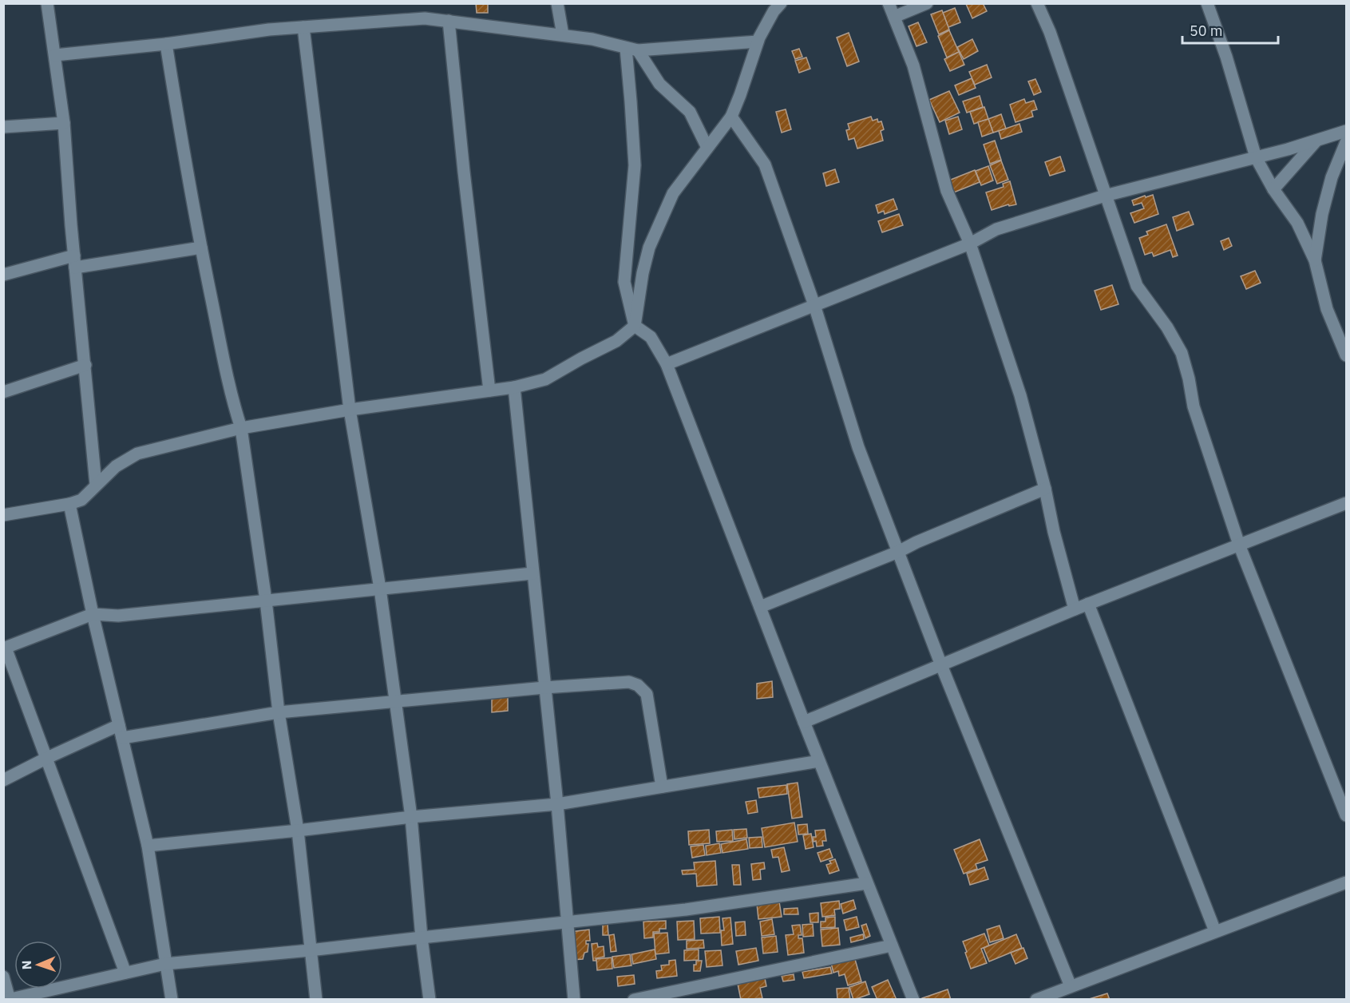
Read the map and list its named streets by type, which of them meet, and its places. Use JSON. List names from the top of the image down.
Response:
{
  "scale_bar": "50 m",
  "north": "left"
}
